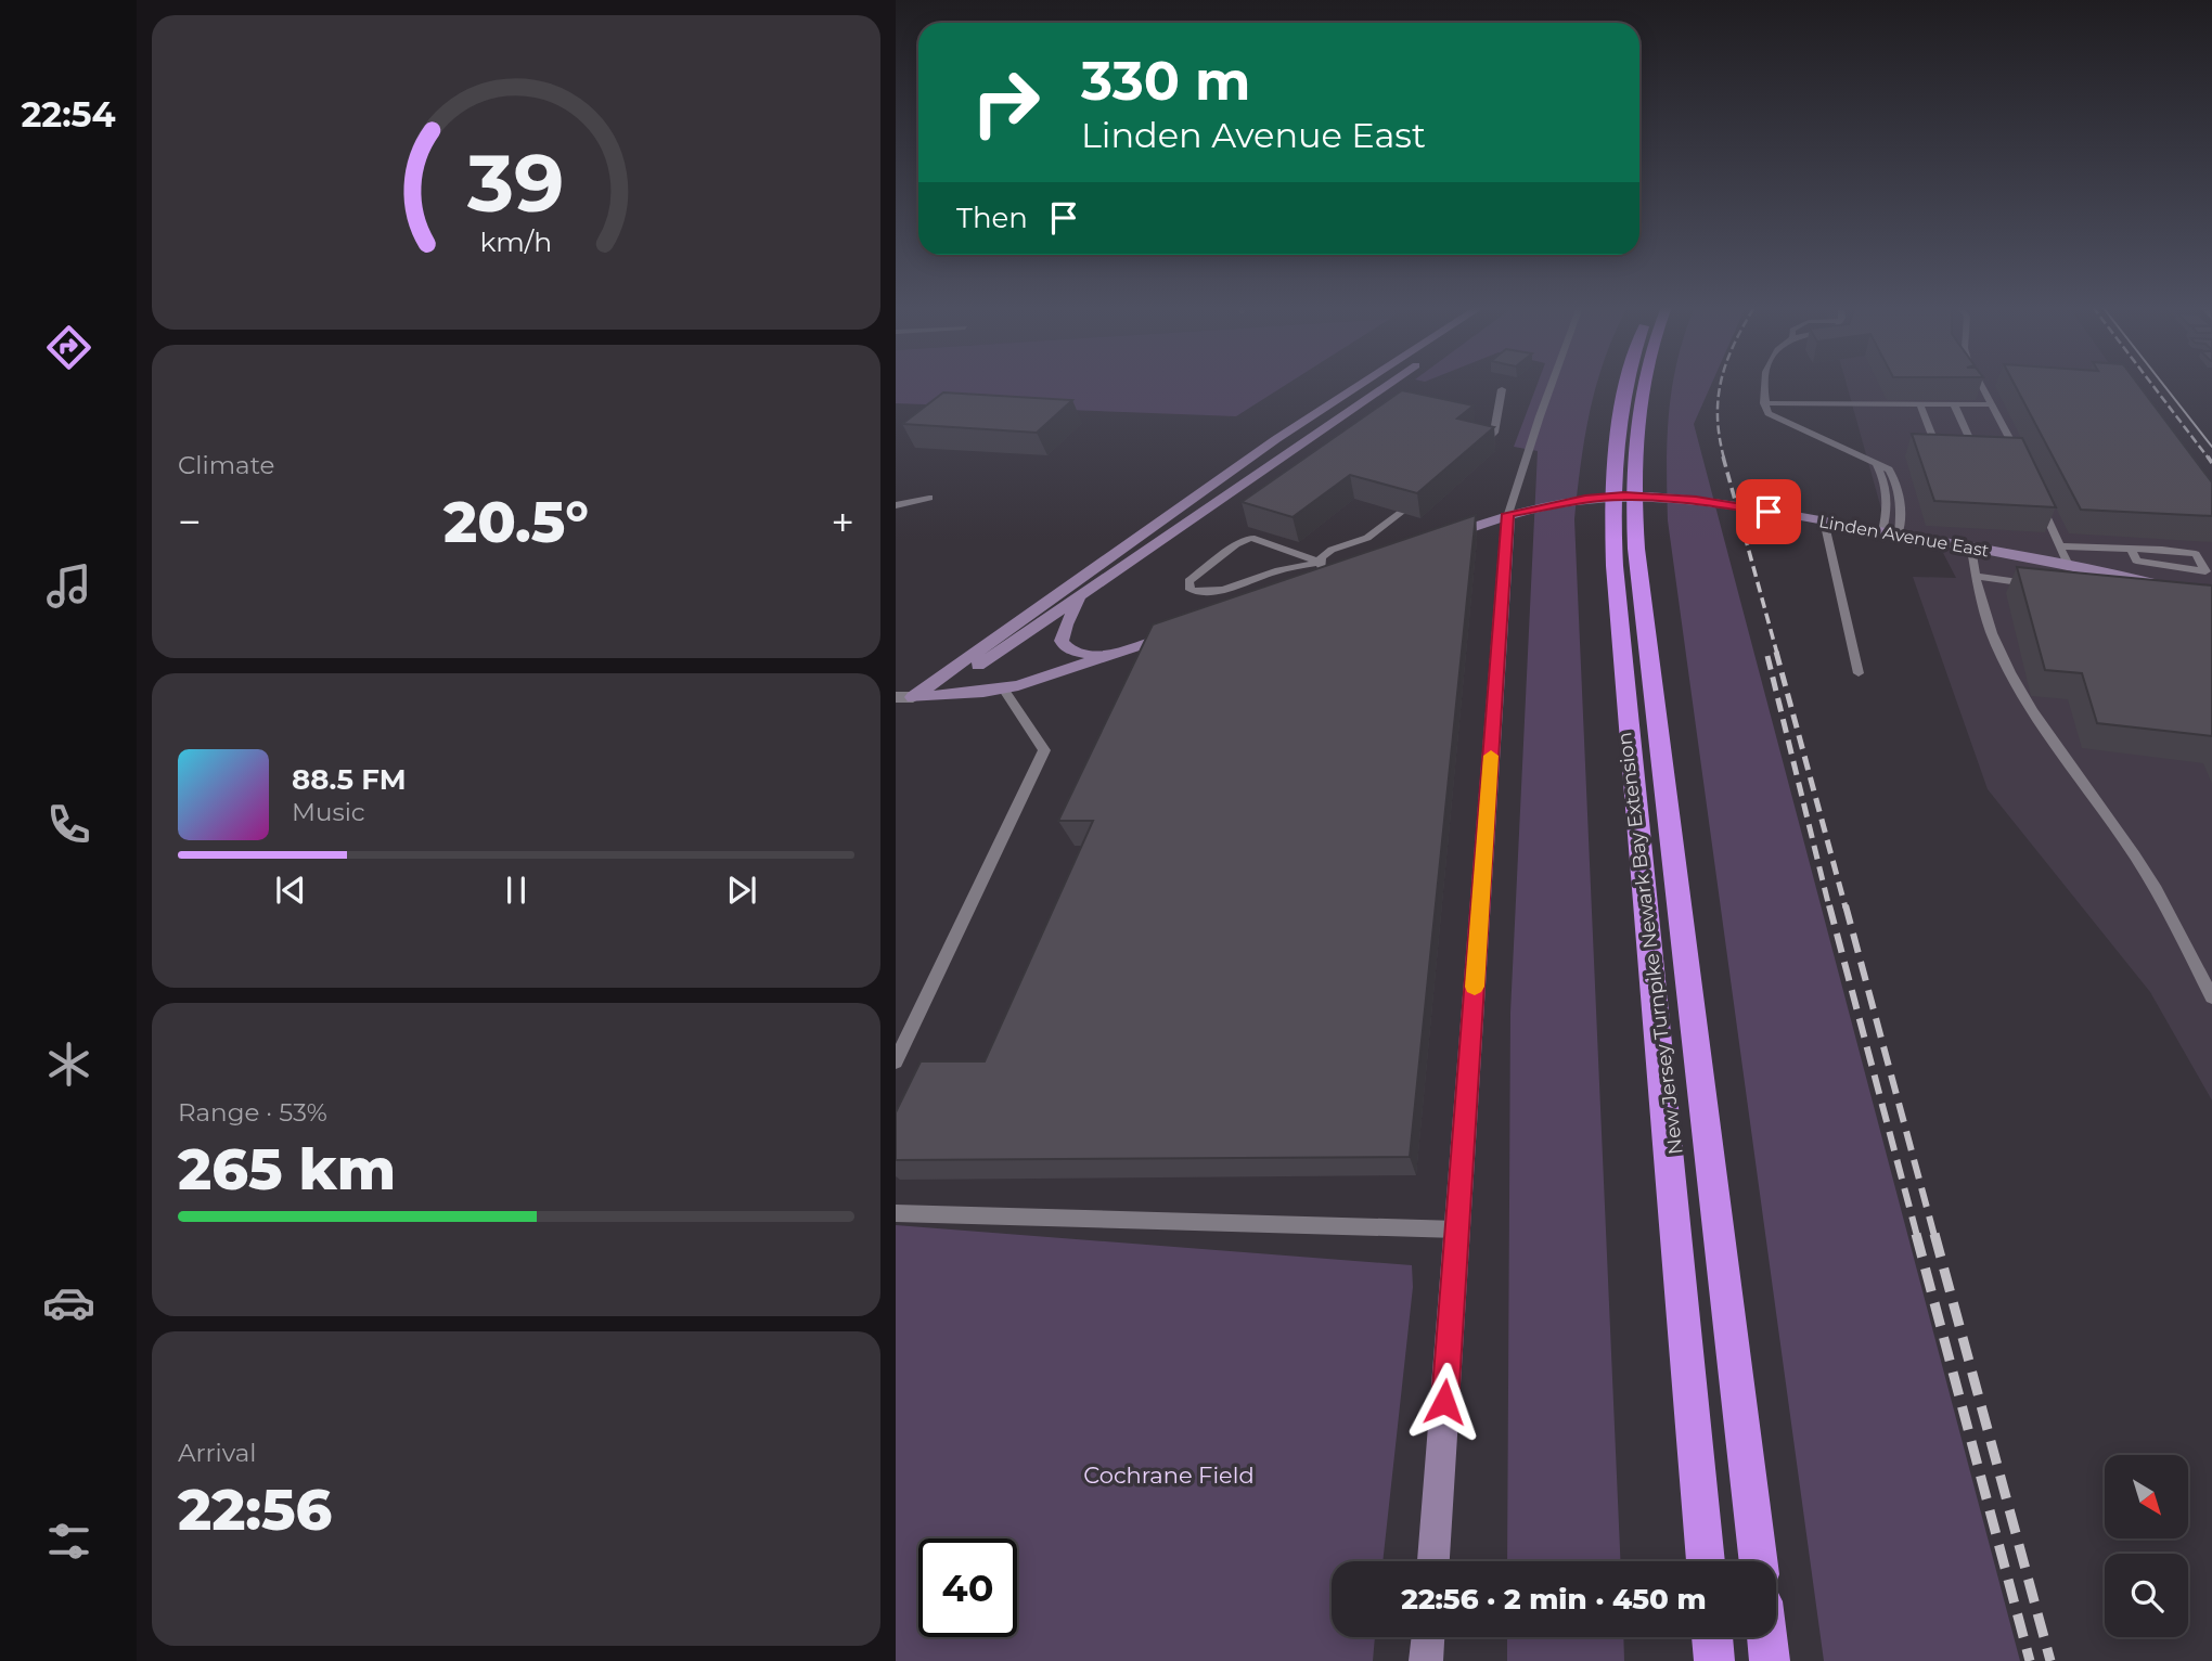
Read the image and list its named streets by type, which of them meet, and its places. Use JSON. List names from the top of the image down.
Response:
{
  "streets": {
    "highway": ["New Jersey Turnpike Newark Bay Extension"],
    "street": ["Linden Avenue East"]
  },
  "parks": ["Cochrane Field"],
  "north": "bottom right",
  "page": {
    "tabs": "22:54",
    "turn": ["330 m", "Linden Avenue East"],
    "then": "Then",
    "tile": [
      "Climate",
      ["Range · 53%", "265 km"],
      ["Arrival", "22:56"]
    ],
    "heat": ["−", "20.5°", "+"],
    "song": ["88.5 FM", "Music"],
    "limit": "40",
    "trip": "22:56 · 2 min · 450 m",
    "gauge": ["39", "km/h"]
  }
}
